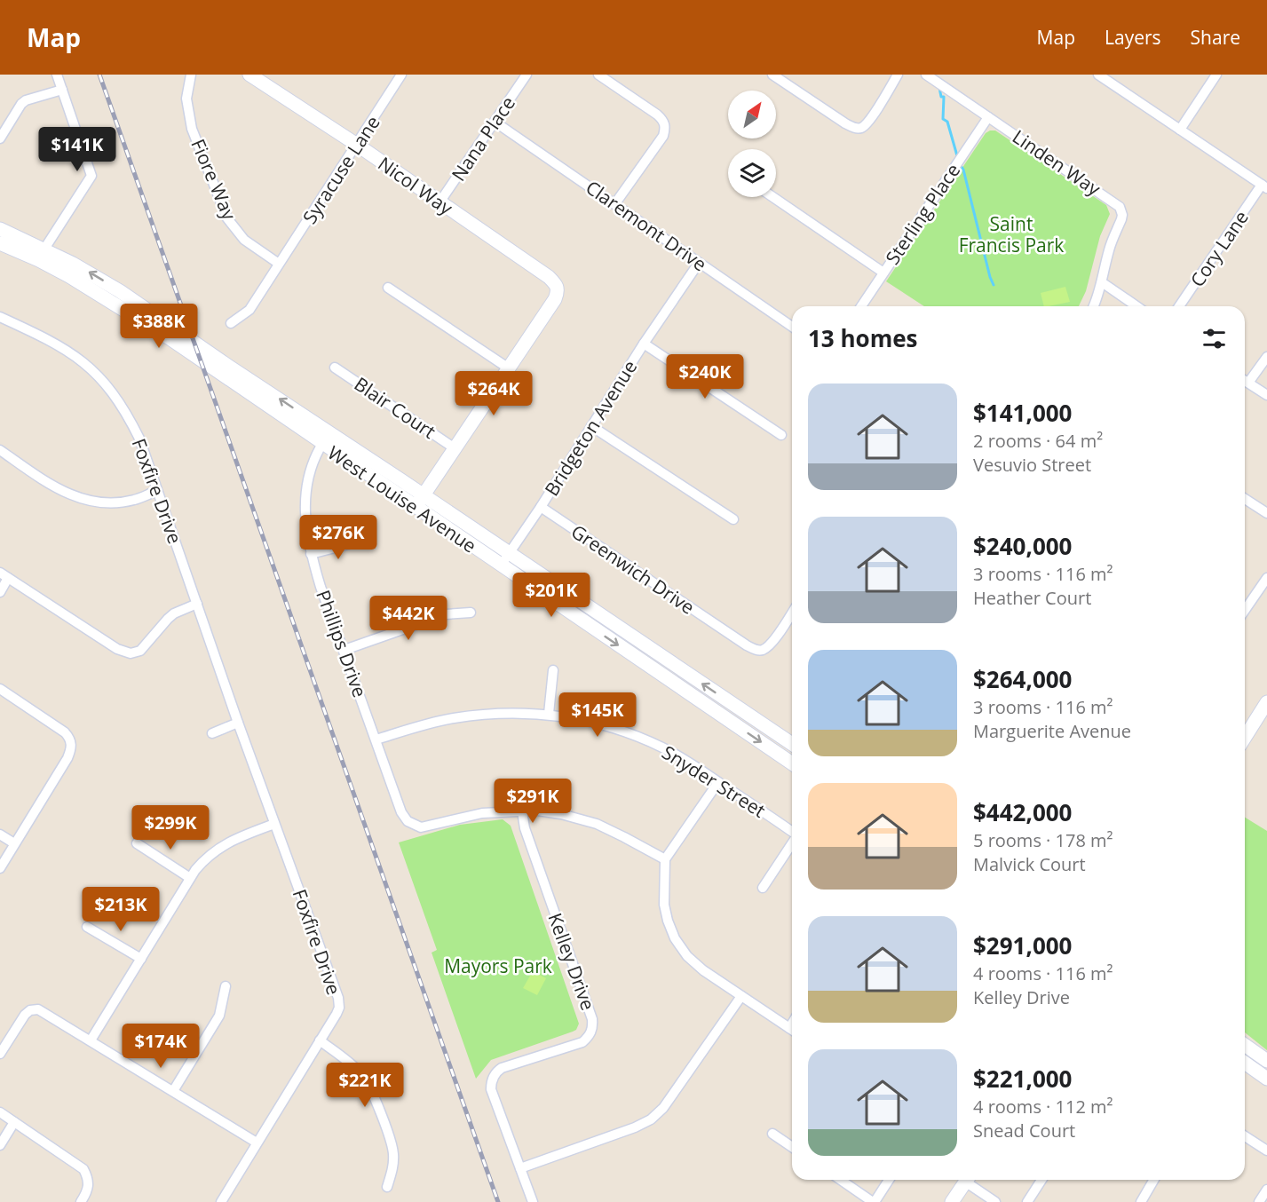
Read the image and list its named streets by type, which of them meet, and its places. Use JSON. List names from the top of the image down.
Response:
{
  "streets": {
    "main road": ["Nicol Way", "West Louise Avenue"],
    "street": [
      "Nana Place",
      "Linden Way",
      "Syracuse Lane",
      "Fiore Way",
      "Sterling Place",
      "Claremont Drive",
      "Cory Lane",
      "Blair Court",
      "Bridgeton Avenue",
      "Foxfire Drive",
      "Greenwich Drive",
      "Phillips Drive",
      "Snyder Street",
      "Kelley Drive"
    ]
  },
  "crossings": [
    ["Nana Place", "Nicol Way"],
    ["Nana Place", "Claremont Drive"],
    ["Linden Way", "Sterling Place"],
    ["Syracuse Lane", "Fiore Way"],
    ["Syracuse Lane", "Nicol Way"],
    ["Claremont Drive", "Bridgeton Avenue"],
    ["Bridgeton Avenue", "West Louise Avenue"],
    ["Bridgeton Avenue", "Greenwich Drive"],
    ["West Louise Avenue", "Phillips Drive"],
    ["Phillips Drive", "Snyder Street"],
    ["Phillips Drive", "Kelley Drive"]
  ],
  "parks": ["Saint Francis Park", "Mayors Park"],
  "north": "top right",
  "page": {
    "header": "Map",
    "nav": ["Map", "Layers", "Share"],
    "price": [
      "$141K",
      "$388K",
      "$240K",
      "$264K",
      "$276K",
      "$201K",
      "$442K",
      "$145K",
      "$291K",
      "$299K",
      "$213K",
      "$174K",
      "$221K"
    ],
    "heading": "13 homes",
    "list": [
      {
        "name": "$141,000",
        "note": "2 rooms · 64 m² · Vesuvio Street"
      },
      {
        "name": "$240,000",
        "note": "3 rooms · 116 m² · Heather Court"
      },
      {
        "name": "$264,000",
        "note": "3 rooms · 116 m² · Marguerite Avenue"
      },
      {
        "name": "$442,000",
        "note": "5 rooms · 178 m² · Malvick Court"
      },
      {
        "name": "$291,000",
        "note": "4 rooms · 116 m² · Kelley Drive"
      },
      {
        "name": "$221,000",
        "note": "4 rooms · 112 m² · Snead Court"
      }
    ]
  }
}
